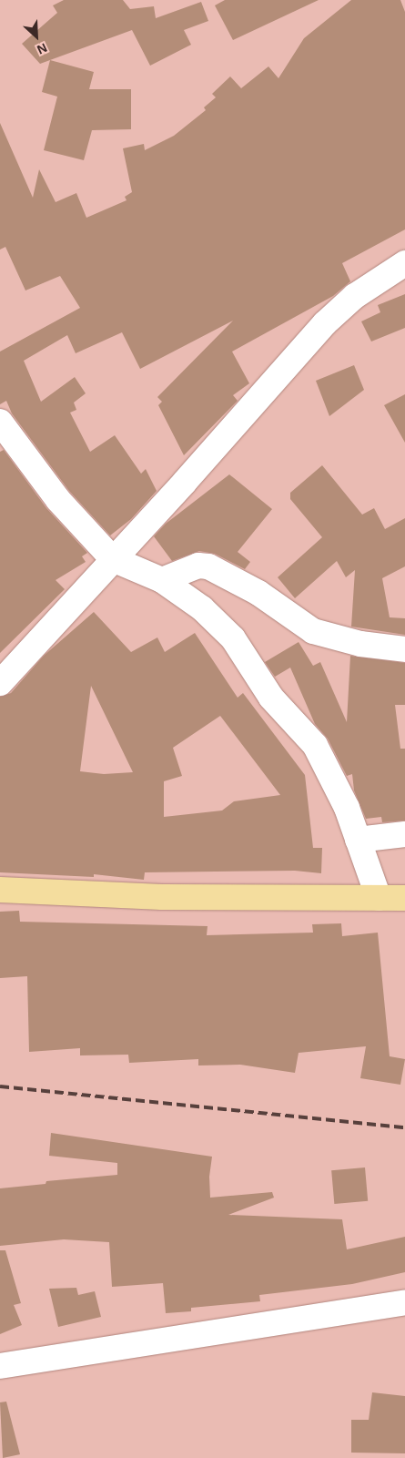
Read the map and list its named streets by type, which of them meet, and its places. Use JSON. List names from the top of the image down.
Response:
{
  "north": "bottom right"
}
